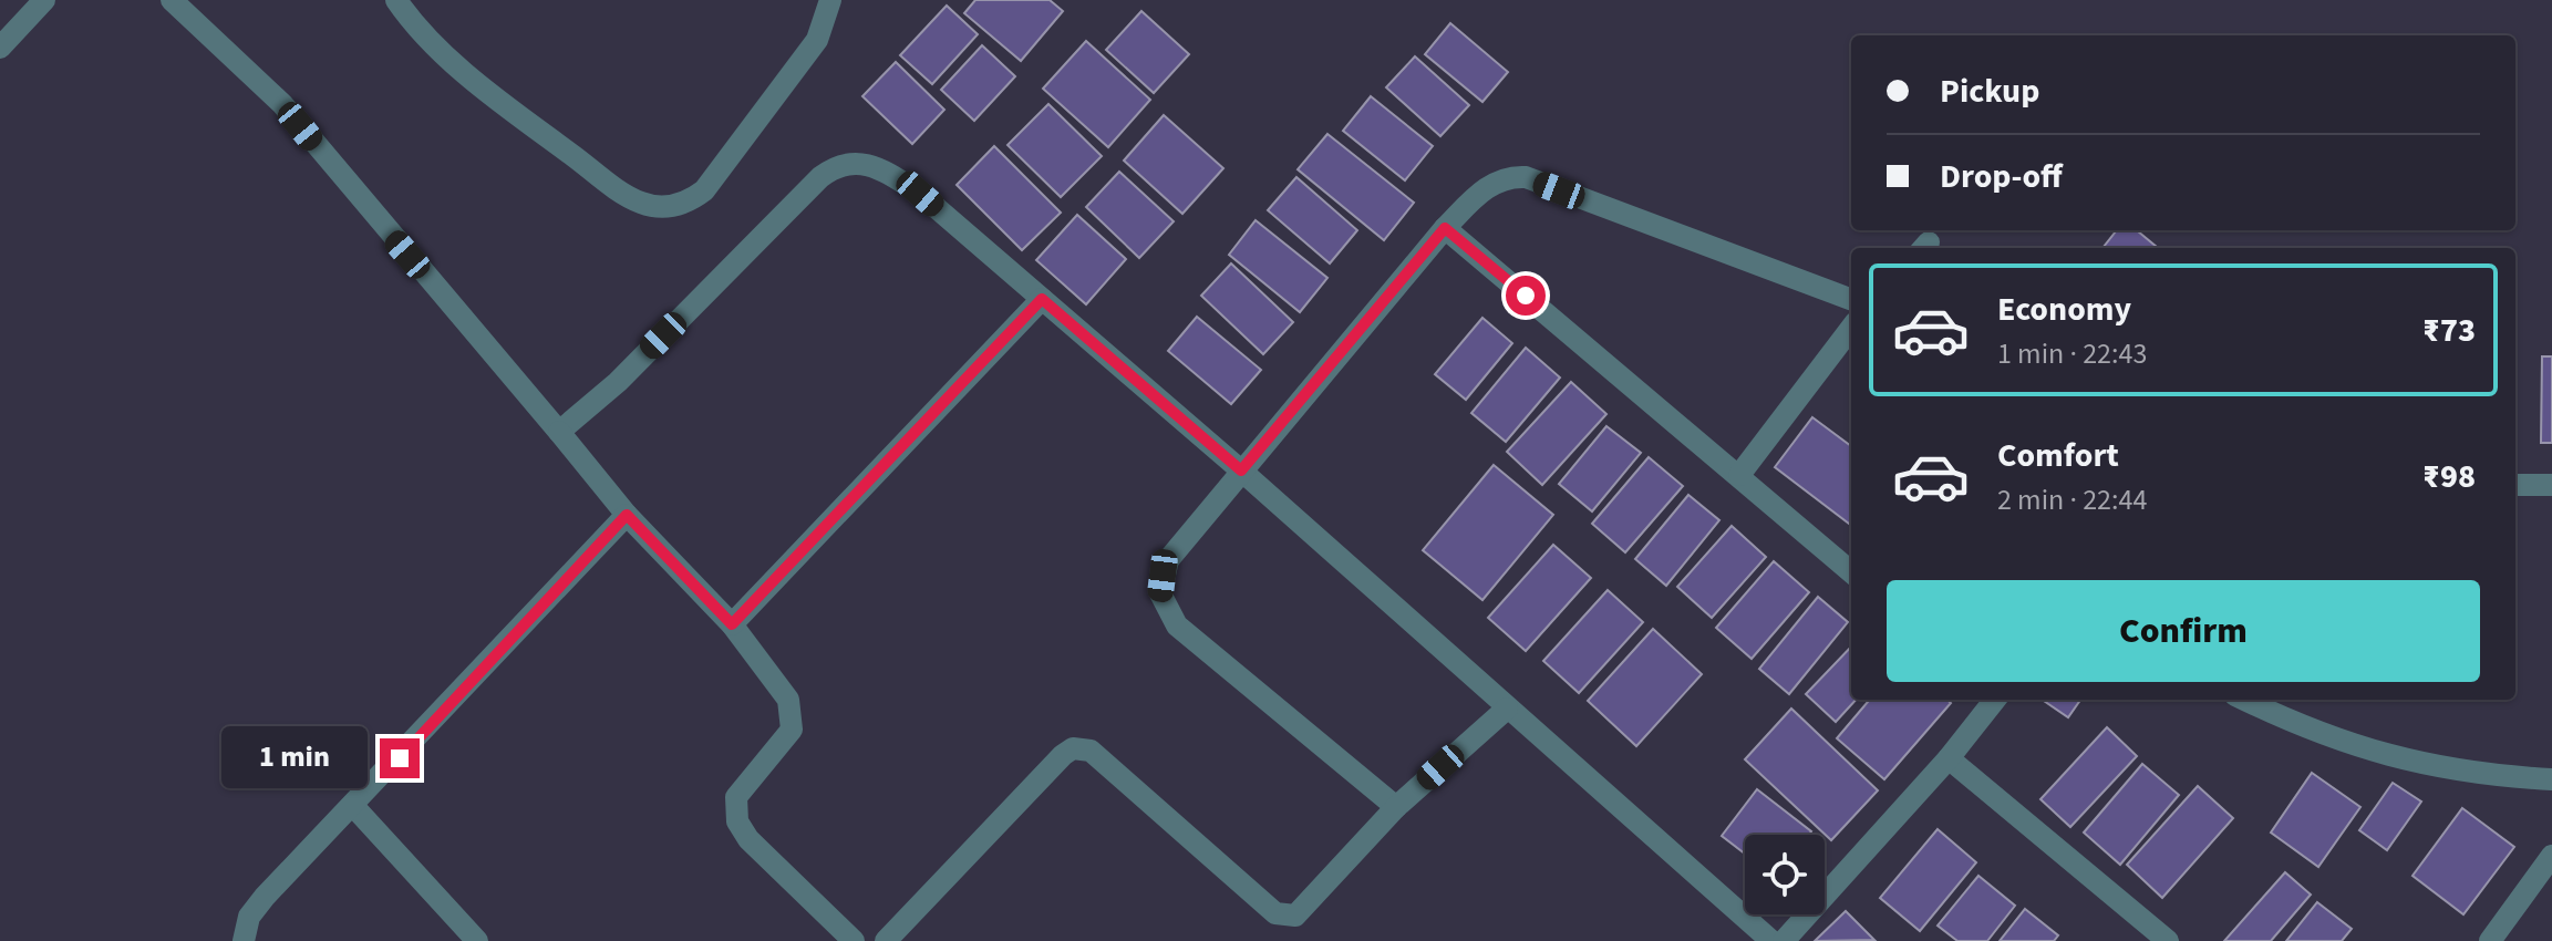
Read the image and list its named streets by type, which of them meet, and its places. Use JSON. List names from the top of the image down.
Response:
{
  "page": {
    "banner": ["Pickup", "Drop-off"],
    "list": [
      {
        "name": "Economy",
        "note": "1 min · 22:43",
        "value": "₹73"
      },
      {
        "name": "Comfort",
        "note": "2 min · 22:44",
        "value": "₹98"
      }
    ],
    "buttons": "Confirm",
    "bubble": "1 min"
  }
}
